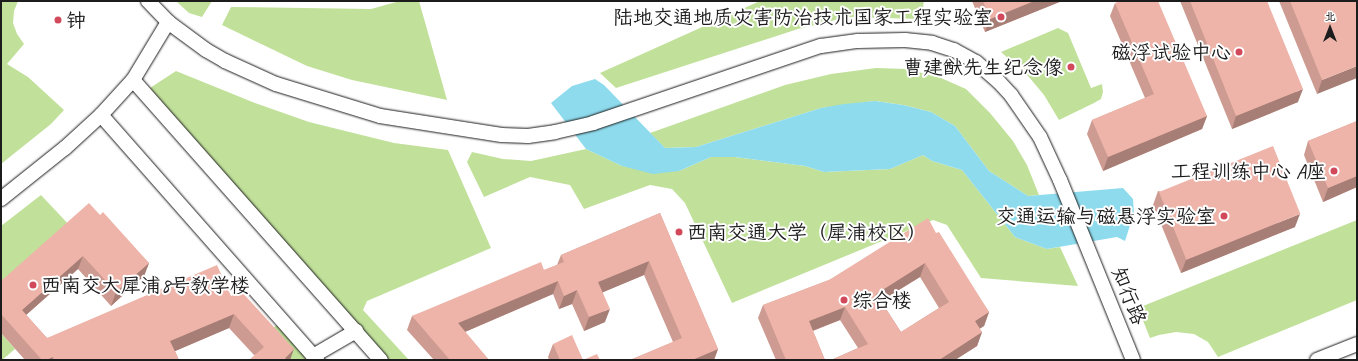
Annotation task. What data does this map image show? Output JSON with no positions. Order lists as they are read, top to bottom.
{
  "streets": {
    "street": ["知行路"]
  },
  "places": [
    "陆地交通地质灾害防治技术国家工程实验室",
    "钟",
    "磁浮试验中心",
    "曹建猷先生纪念像",
    "工程训练中心 A座",
    "交通运输与磁悬浮实验室",
    "西南交通大学（犀浦校区）",
    "西南交大犀浦8号教学楼",
    "综合楼"
  ],
  "north": "top"
}
